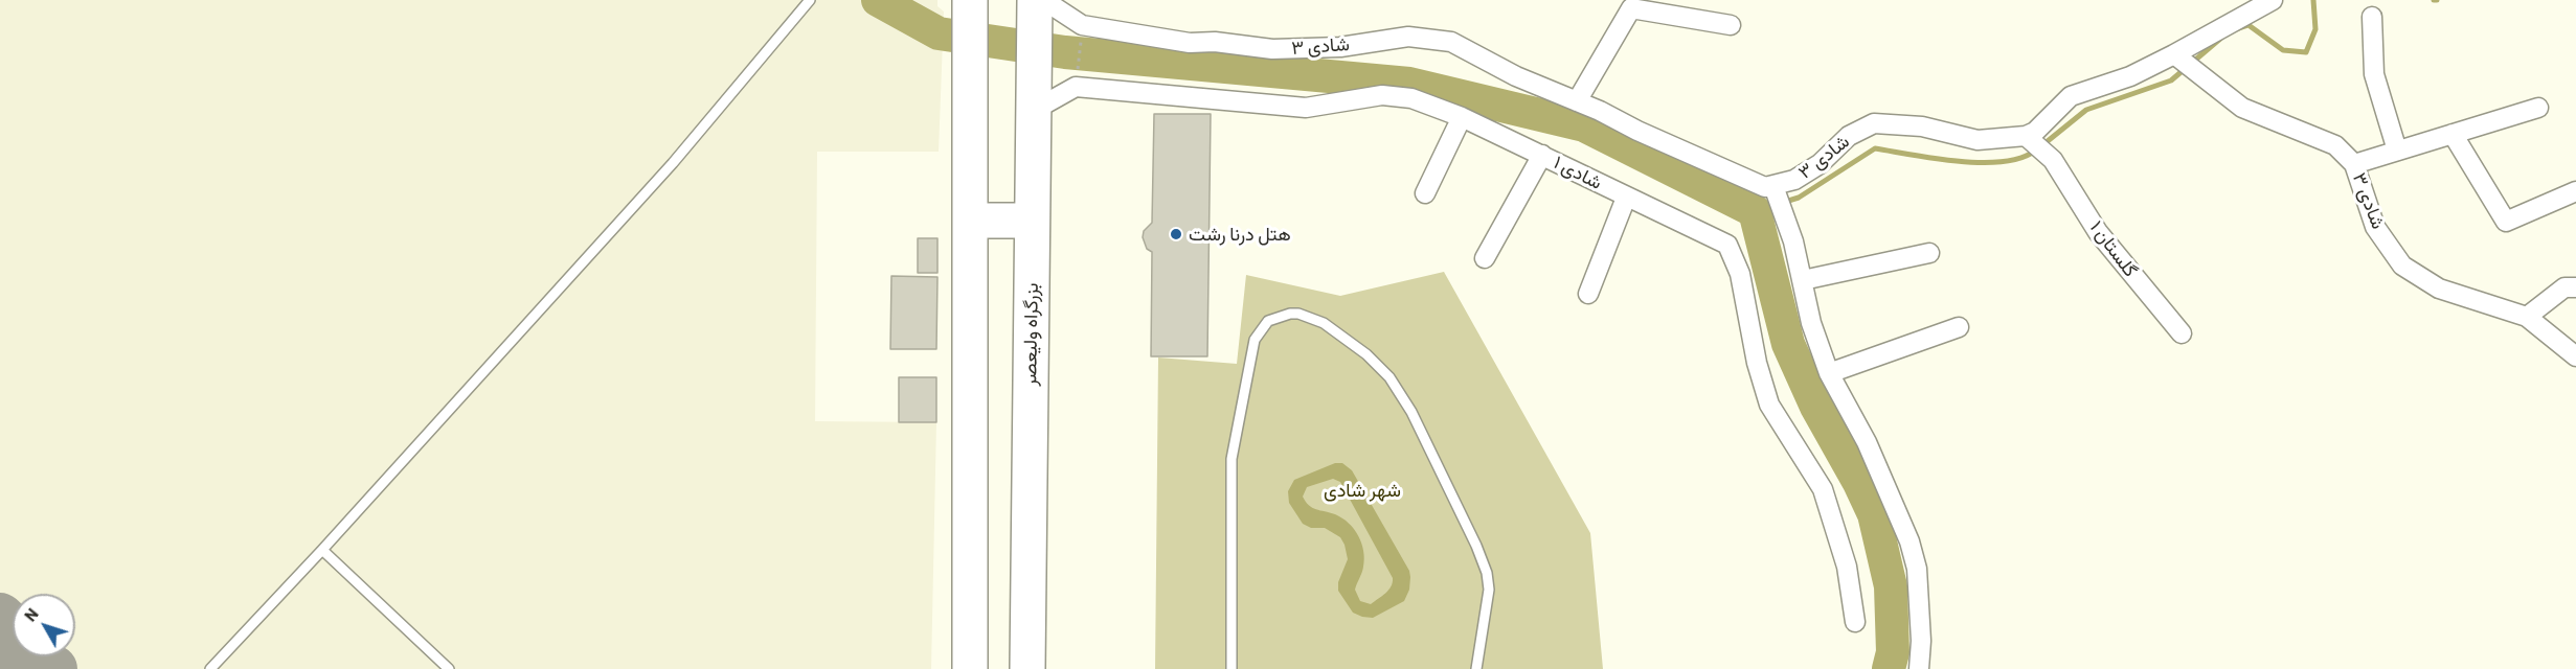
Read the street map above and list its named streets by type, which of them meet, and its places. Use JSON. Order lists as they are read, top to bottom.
{
  "streets": {
    "highway": ["بزرگراه ولیعصر"],
    "street": ["شادی ۳", "شادی ۱", "گلستان ۱"]
  },
  "crossings": [
    ["شادی ۳", "گلستان ۱"],
    ["شادی ۳", "بزرگراه ولیعصر"]
  ],
  "parks": ["شهر شادی"],
  "places": ["هتل درنا رشت"],
  "north": "top left"
}
